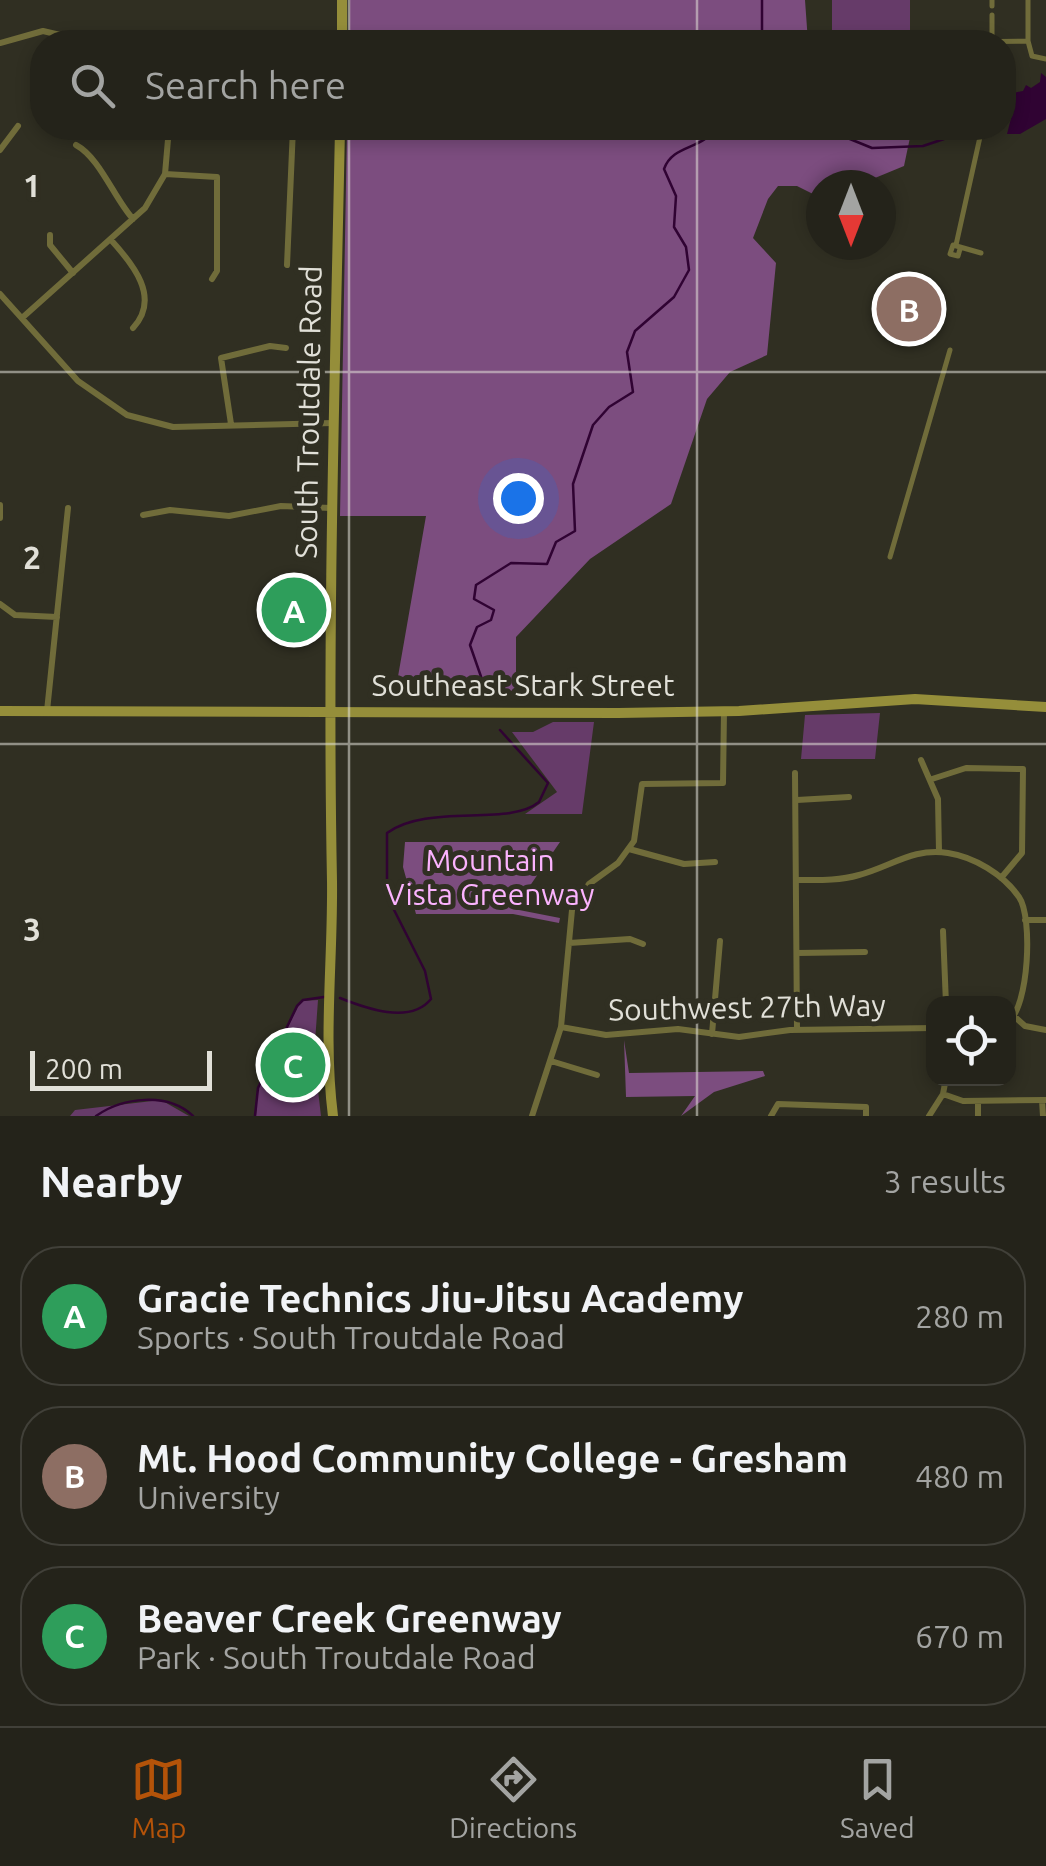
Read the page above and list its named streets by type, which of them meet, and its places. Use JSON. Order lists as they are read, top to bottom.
{
  "streets": {
    "main road": ["South Troutdale Road", "Southeast Stark Street"],
    "street": ["Southwest 27th Way"]
  },
  "crossings": [
    ["South Troutdale Road", "Southeast Stark Street"]
  ],
  "parks": ["Mountain Vista Greenway"],
  "scale_bar": "200 m",
  "north": "bottom",
  "page": {
    "search": "Search here",
    "pins": ["B", "A", "C"],
    "scale": "200 m",
    "heading": ["Nearby", "3 results"],
    "list": [
      {
        "mark": "A",
        "name": "Gracie Technics Jiu-Jitsu Academy",
        "note": "Sports · South Troutdale Road",
        "value": "280 m"
      },
      {
        "mark": "B",
        "name": "Mt. Hood Community College - Gresham",
        "note": "University",
        "value": "480 m"
      },
      {
        "mark": "C",
        "name": "Beaver Creek Greenway",
        "note": "Park · South Troutdale Road",
        "value": "670 m"
      }
    ],
    "nav": ["Map", "Directions", "Saved"]
  },
  "grid": {
    "rows": ["1", "2", "3"]
  }
}
